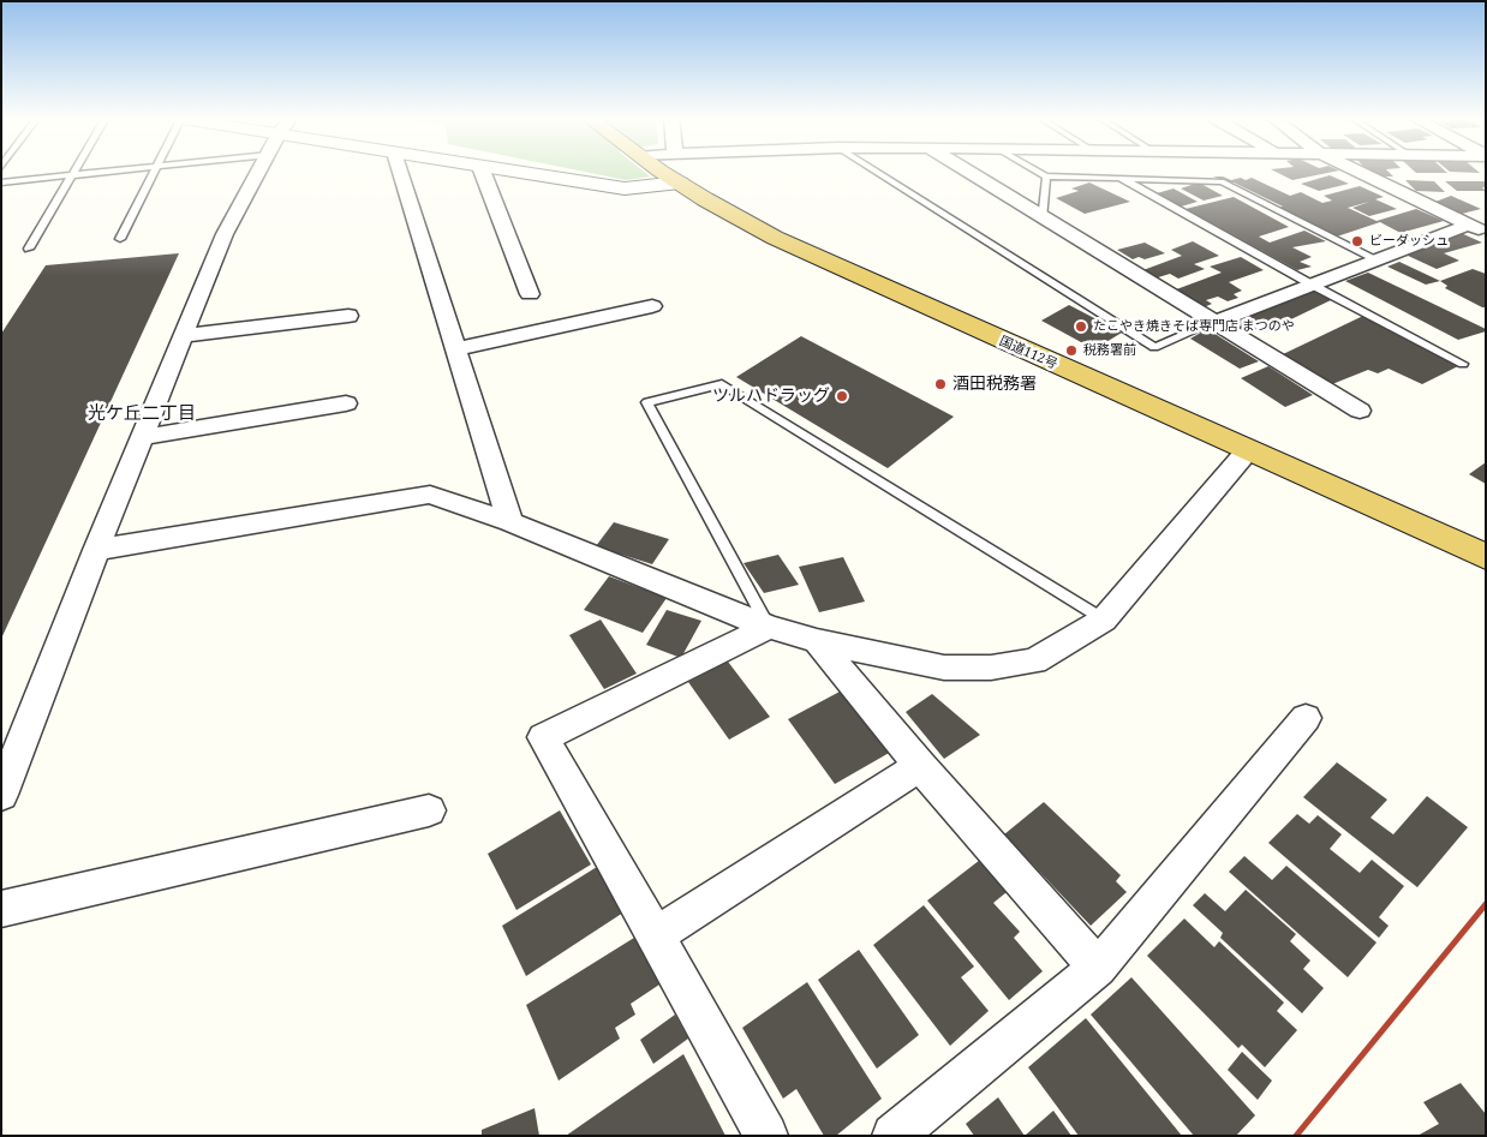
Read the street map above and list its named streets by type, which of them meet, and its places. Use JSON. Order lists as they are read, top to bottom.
{
  "streets": {
    "highway": ["国道112号"]
  },
  "districts": ["光ケ丘二丁目"],
  "places": [
    "ビーダッシュ",
    "たこやき焼きそば専門店 まつのや",
    "税務署前",
    "酒田税務署",
    "ツルハドラッグ"
  ]
}
